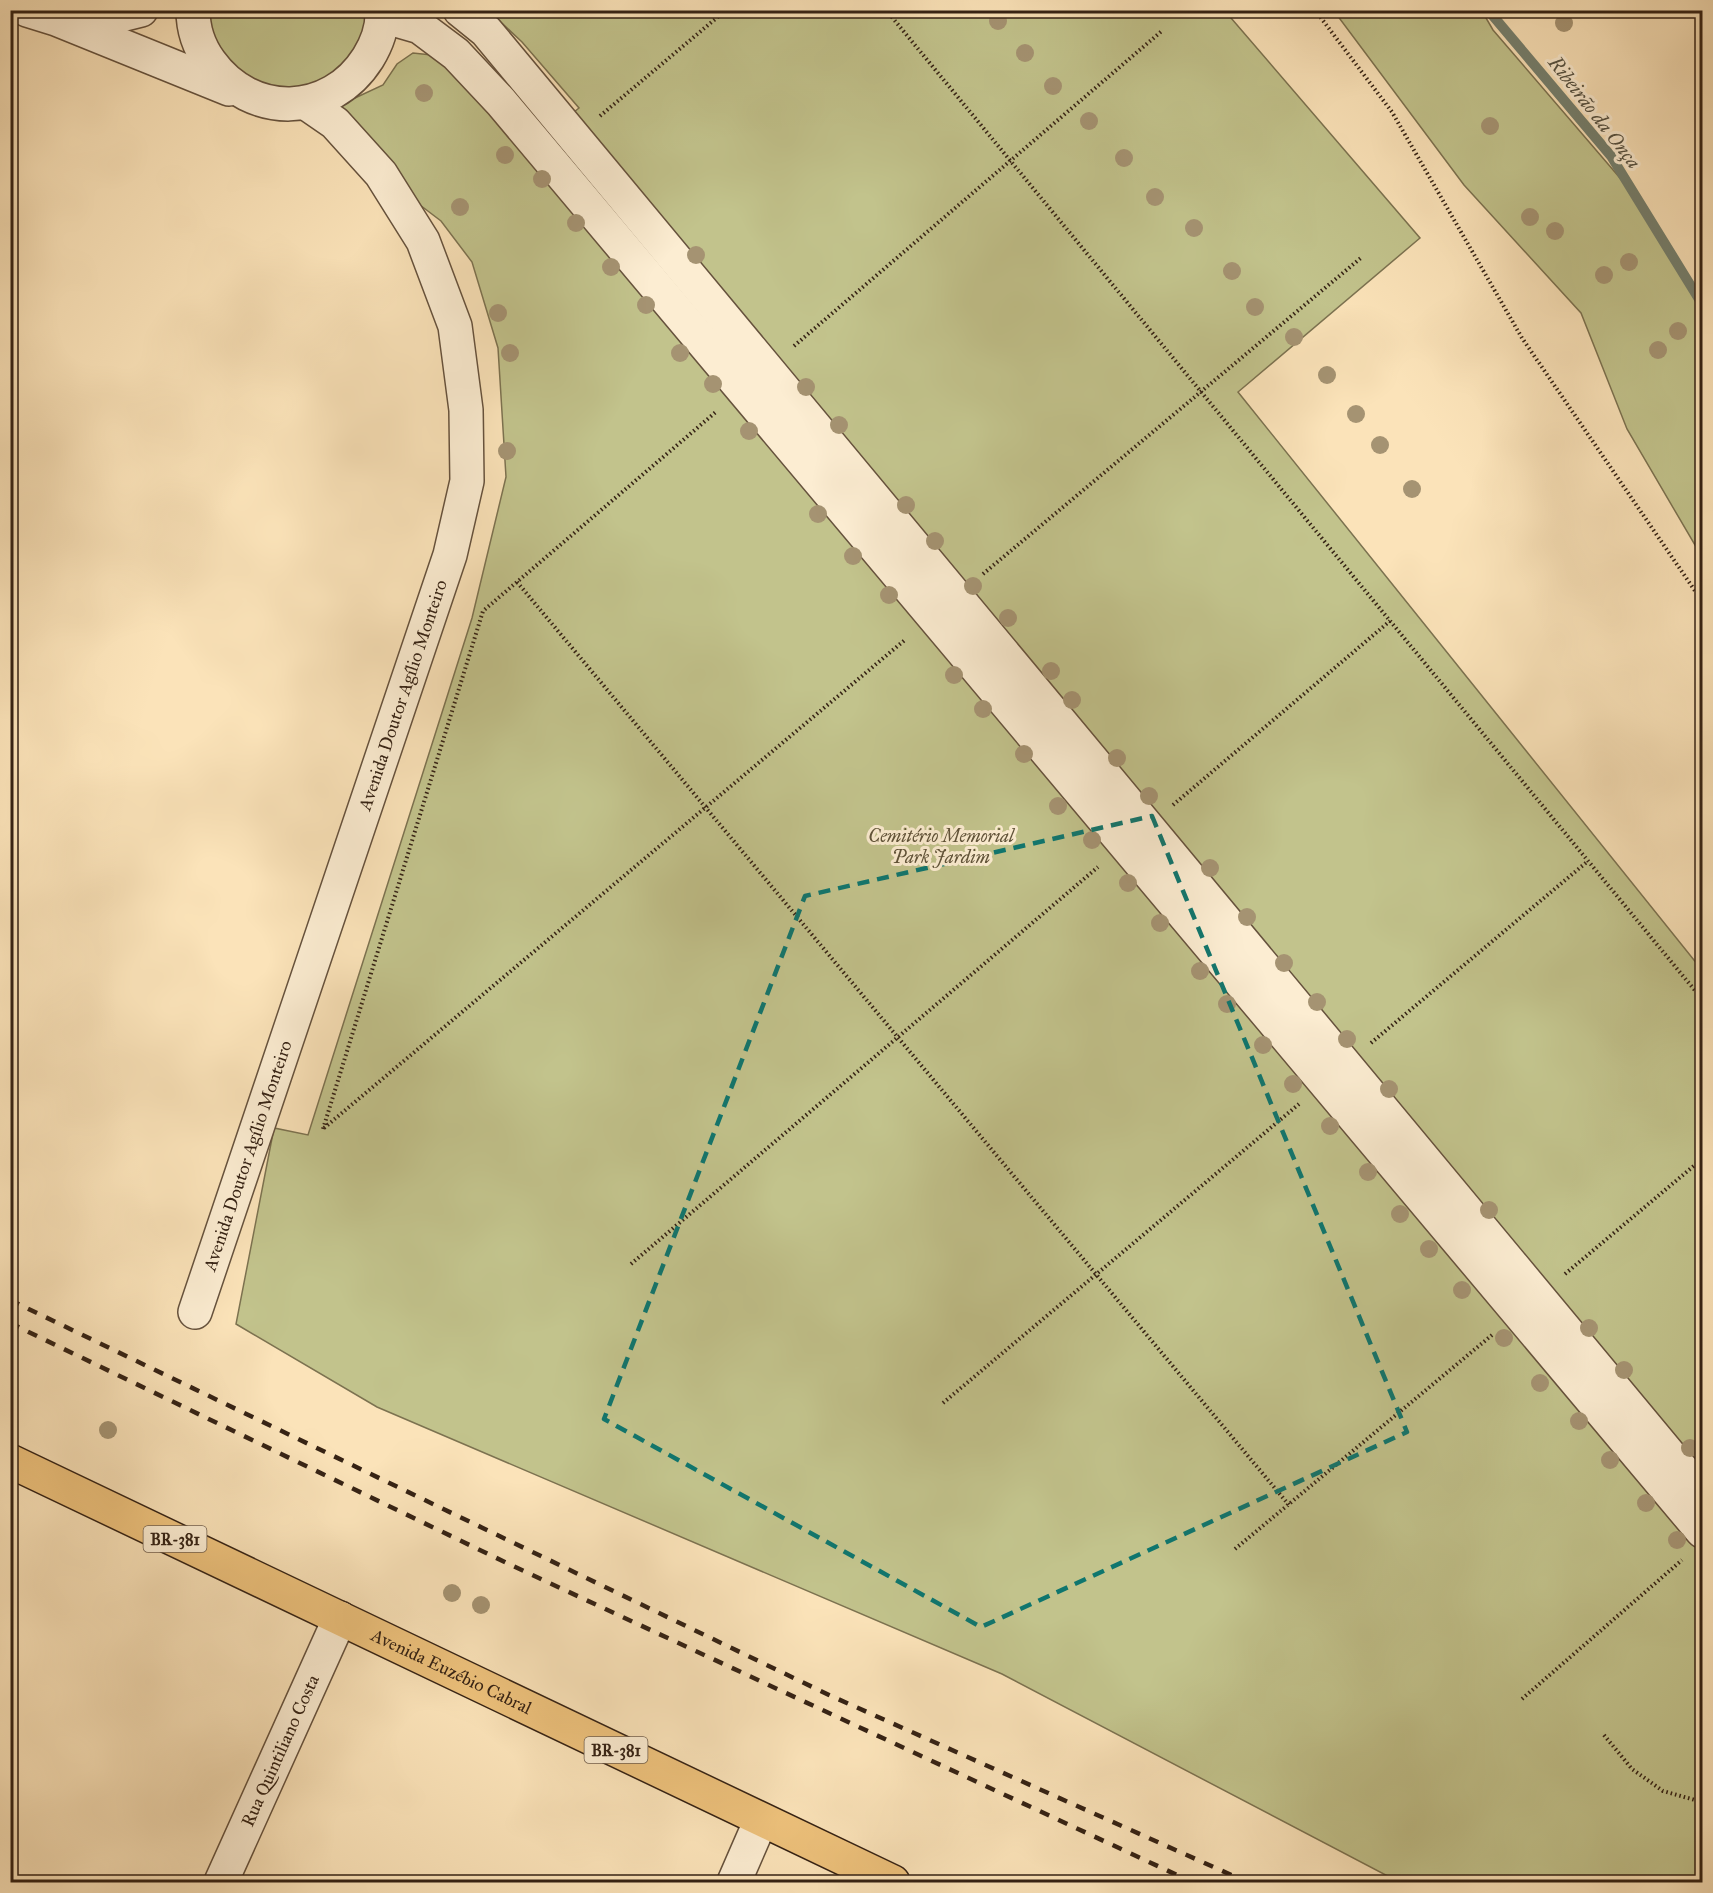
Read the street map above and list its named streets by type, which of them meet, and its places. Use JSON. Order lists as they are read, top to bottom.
{
  "streets": {
    "main road": ["BR-381", "Avenida Euzébio Cabral"],
    "street": ["Avenida Doutor Agílio Monteiro", "Rua Quintiliano Costa"]
  },
  "crossings": [
    ["Avenida Euzébio Cabral", "Rua Quintiliano Costa"]
  ],
  "water": ["Ribeirão da Onça"],
  "parks": ["Cemitério Memorial Park Jardim"]
}
